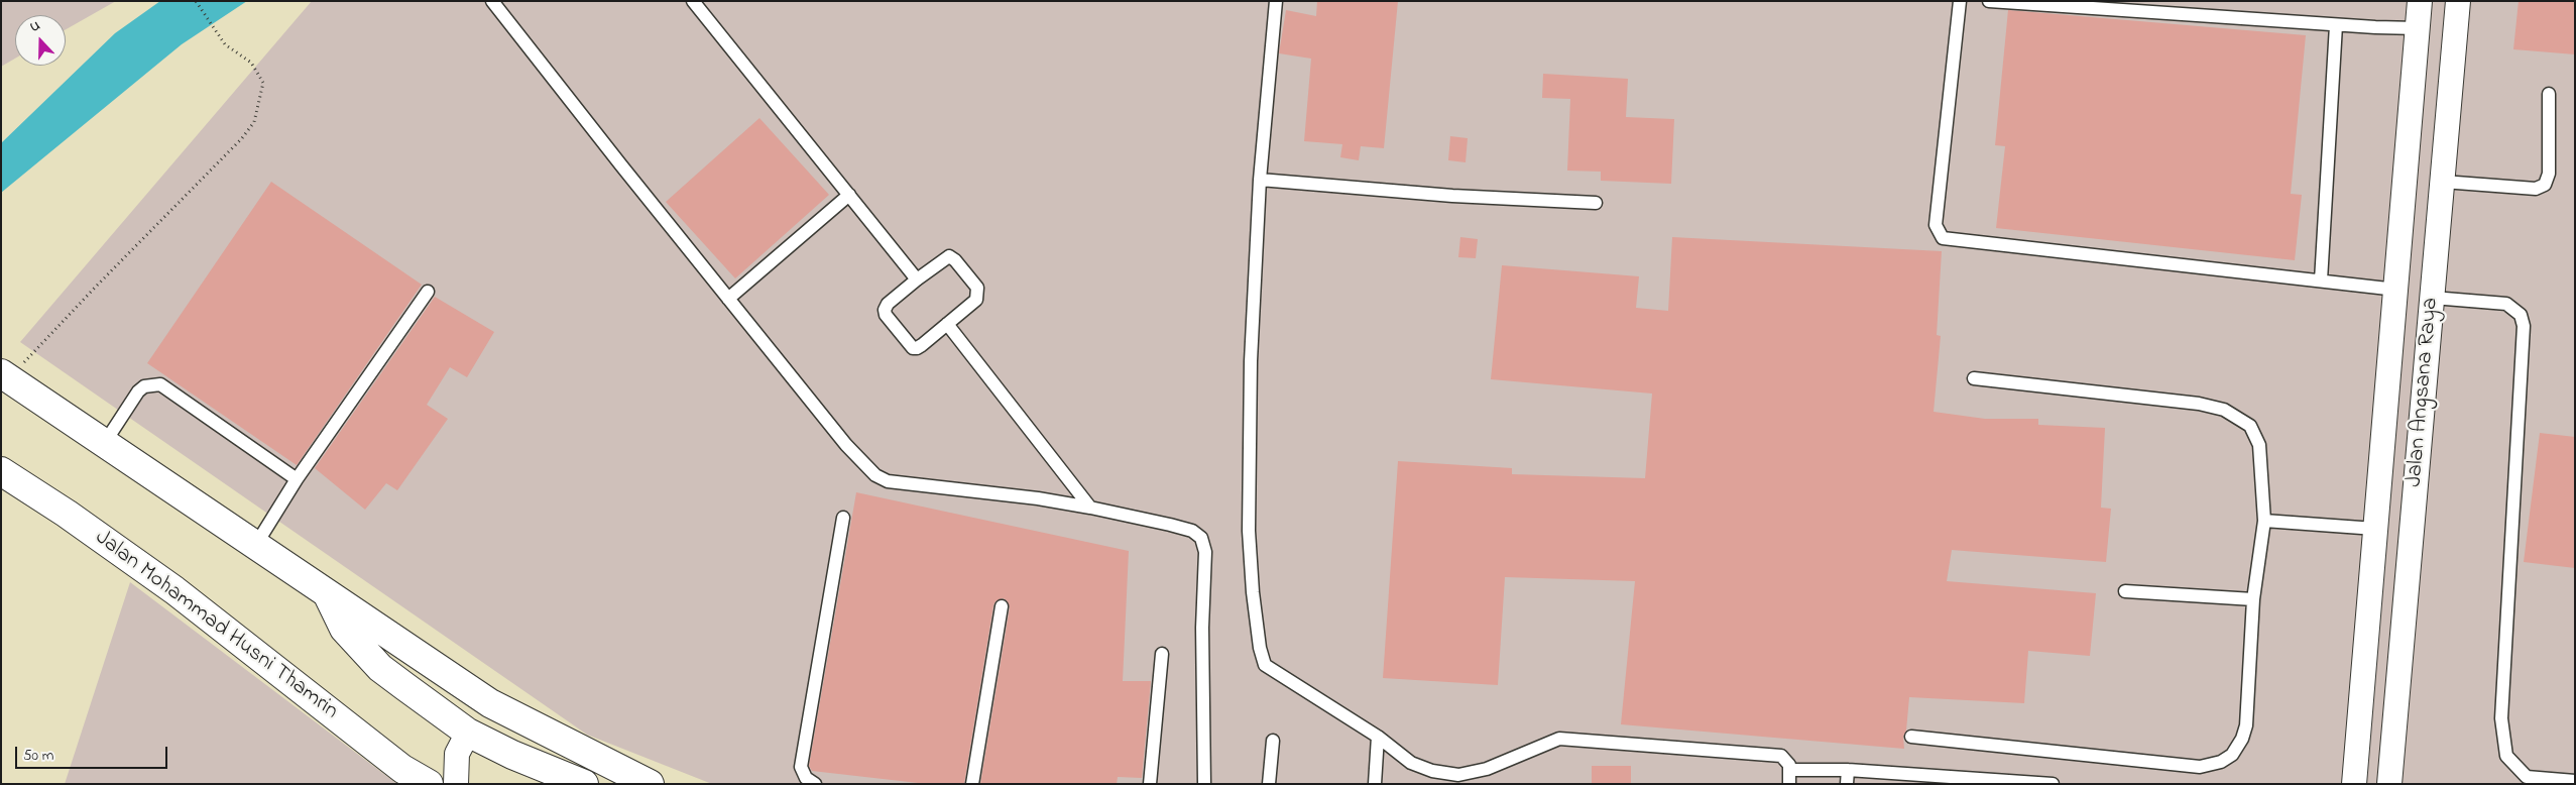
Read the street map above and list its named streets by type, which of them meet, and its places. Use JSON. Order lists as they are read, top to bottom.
{
  "streets": {
    "street": ["Jalan Angsana Raya", "Jalan Mohammad Husni Thamrin"]
  },
  "scale_bar": "50 m",
  "north": "top"
}
